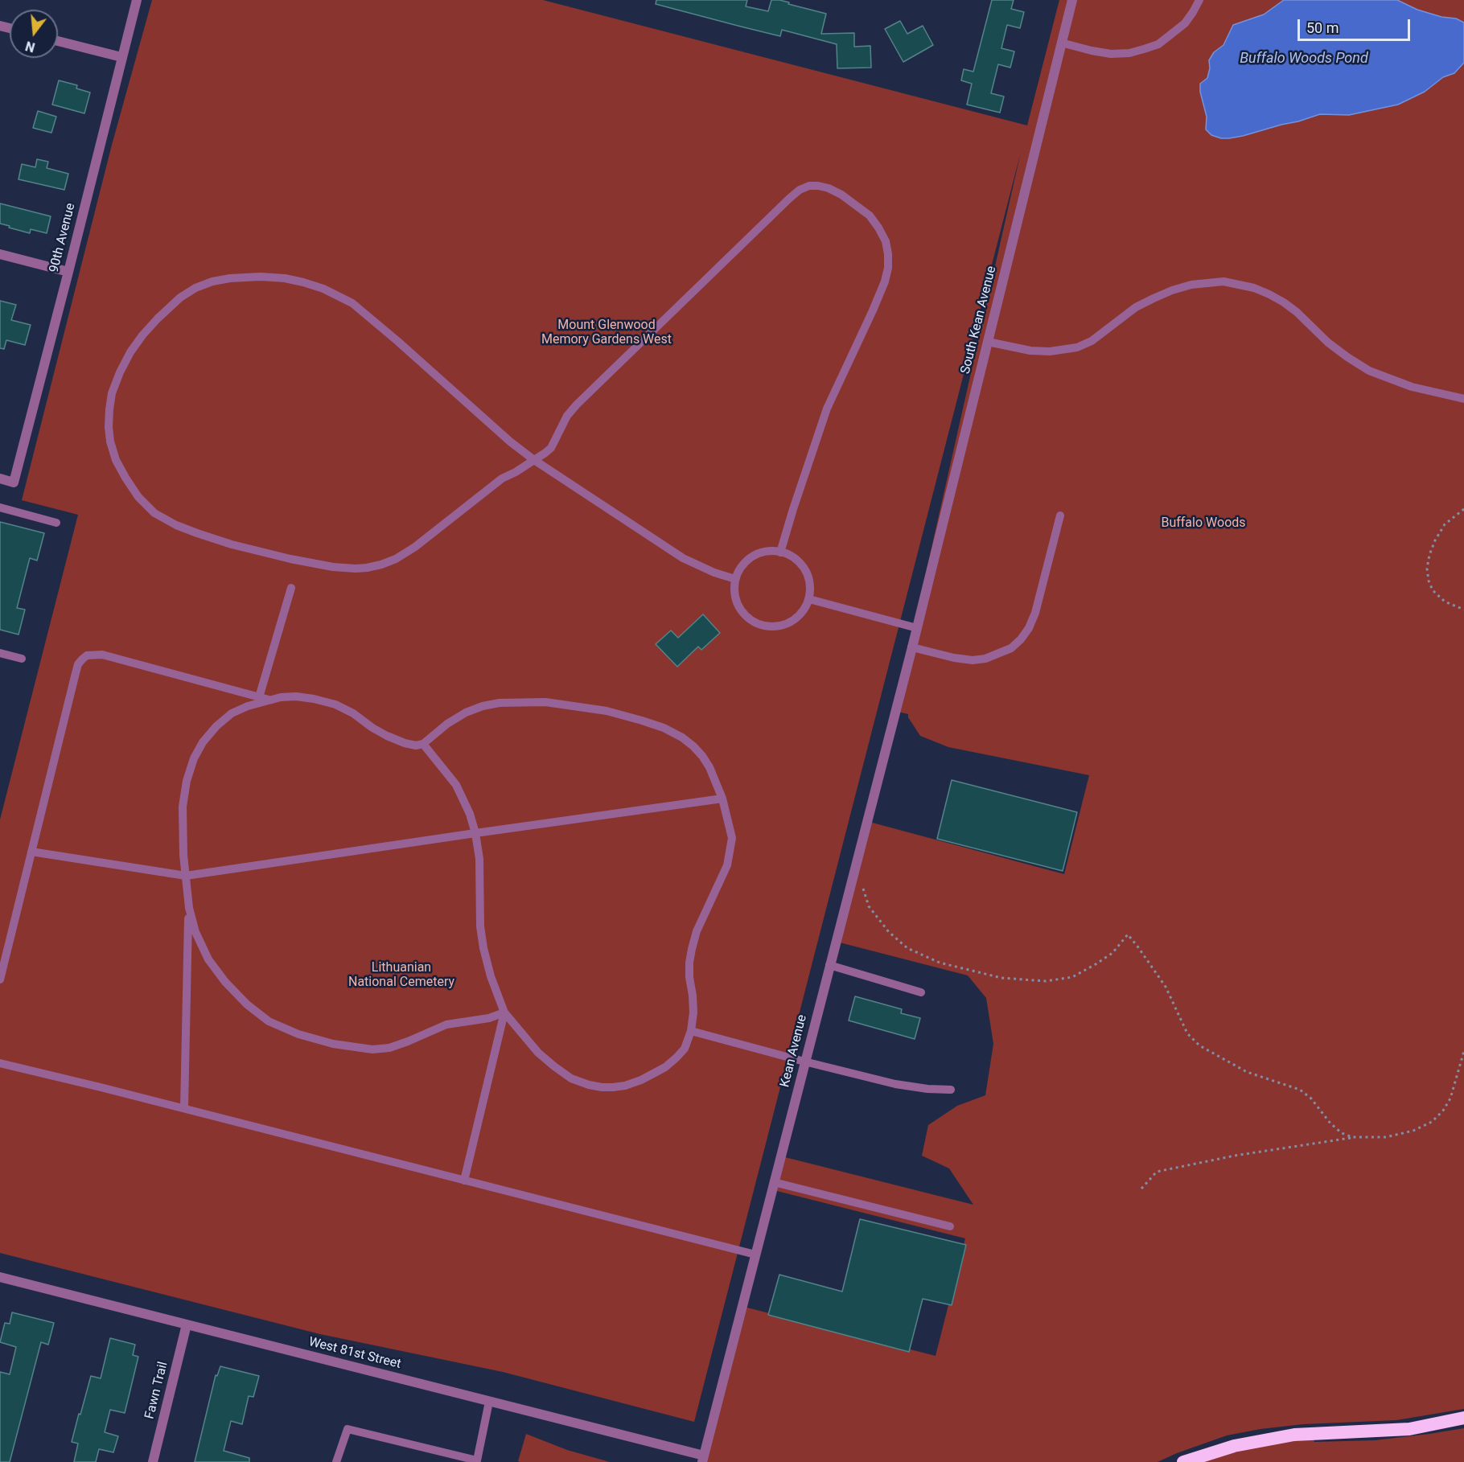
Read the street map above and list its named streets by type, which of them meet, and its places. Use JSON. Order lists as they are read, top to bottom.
{
  "streets": {
    "street": [
      "90th Avenue",
      "South Kean Avenue",
      "Kean Avenue",
      "West 81st Street",
      "Fawn Trail"
    ]
  },
  "crossings": [
    ["South Kean Avenue", "Kean Avenue"],
    ["Kean Avenue", "West 81st Street"],
    ["West 81st Street", "Fawn Trail"]
  ],
  "water": ["Buffalo Woods Pond"],
  "parks": ["Mount Glenwood Memory Gardens West", "Buffalo Woods", "Lithuanian National Cemetery"],
  "scale_bar": "50 m",
  "north": "bottom"
}
